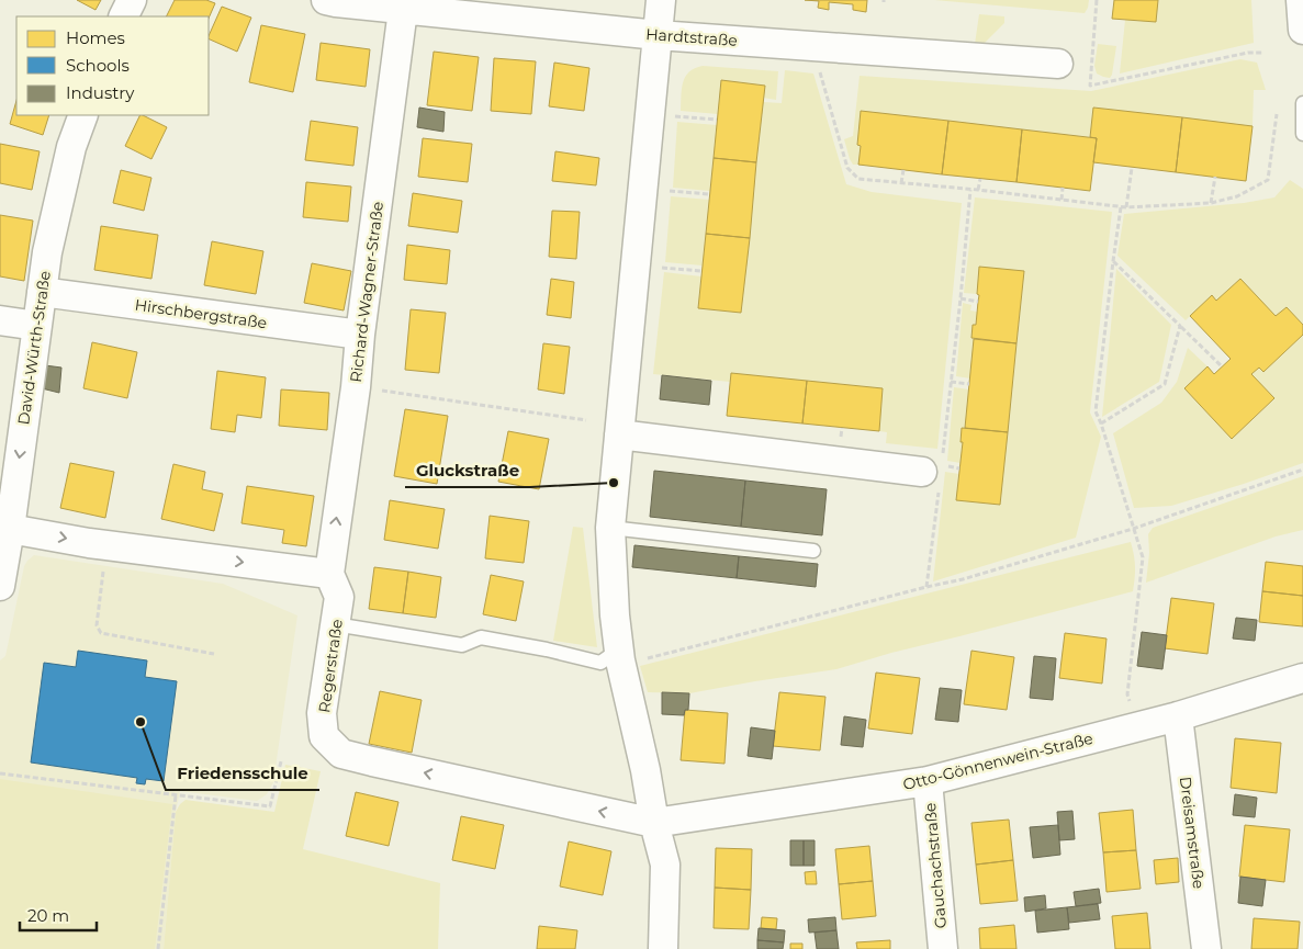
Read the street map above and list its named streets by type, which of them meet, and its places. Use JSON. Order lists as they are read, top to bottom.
{
  "streets": {
    "street": [
      "Hardtstraße",
      "Richard-Wagner-Straße",
      "Hirschbergstraße",
      "David-Würth-Straße",
      "Regerstraße",
      "Otto-Gönnenwein-Straße",
      "Dreisamstraße",
      "Gauchachstraße"
    ]
  },
  "crossings": [
    ["Hardtstraße", "Richard-Wagner-Straße"],
    ["Richard-Wagner-Straße", "Hirschbergstraße"],
    ["Richard-Wagner-Straße", "Regerstraße"],
    ["Hirschbergstraße", "David-Würth-Straße"],
    ["Regerstraße", "Otto-Gönnenwein-Straße"],
    ["Otto-Gönnenwein-Straße", "Dreisamstraße"],
    ["Otto-Gönnenwein-Straße", "Gauchachstraße"]
  ],
  "one_way": ["Richard-Wagner-Straße", "David-Würth-Straße", "Regerstraße"],
  "places": ["Gluckstraße", "Friedensschule"],
  "legend": ["Homes", "Schools", "Industry"],
  "scale_bar": "20 m"
}
